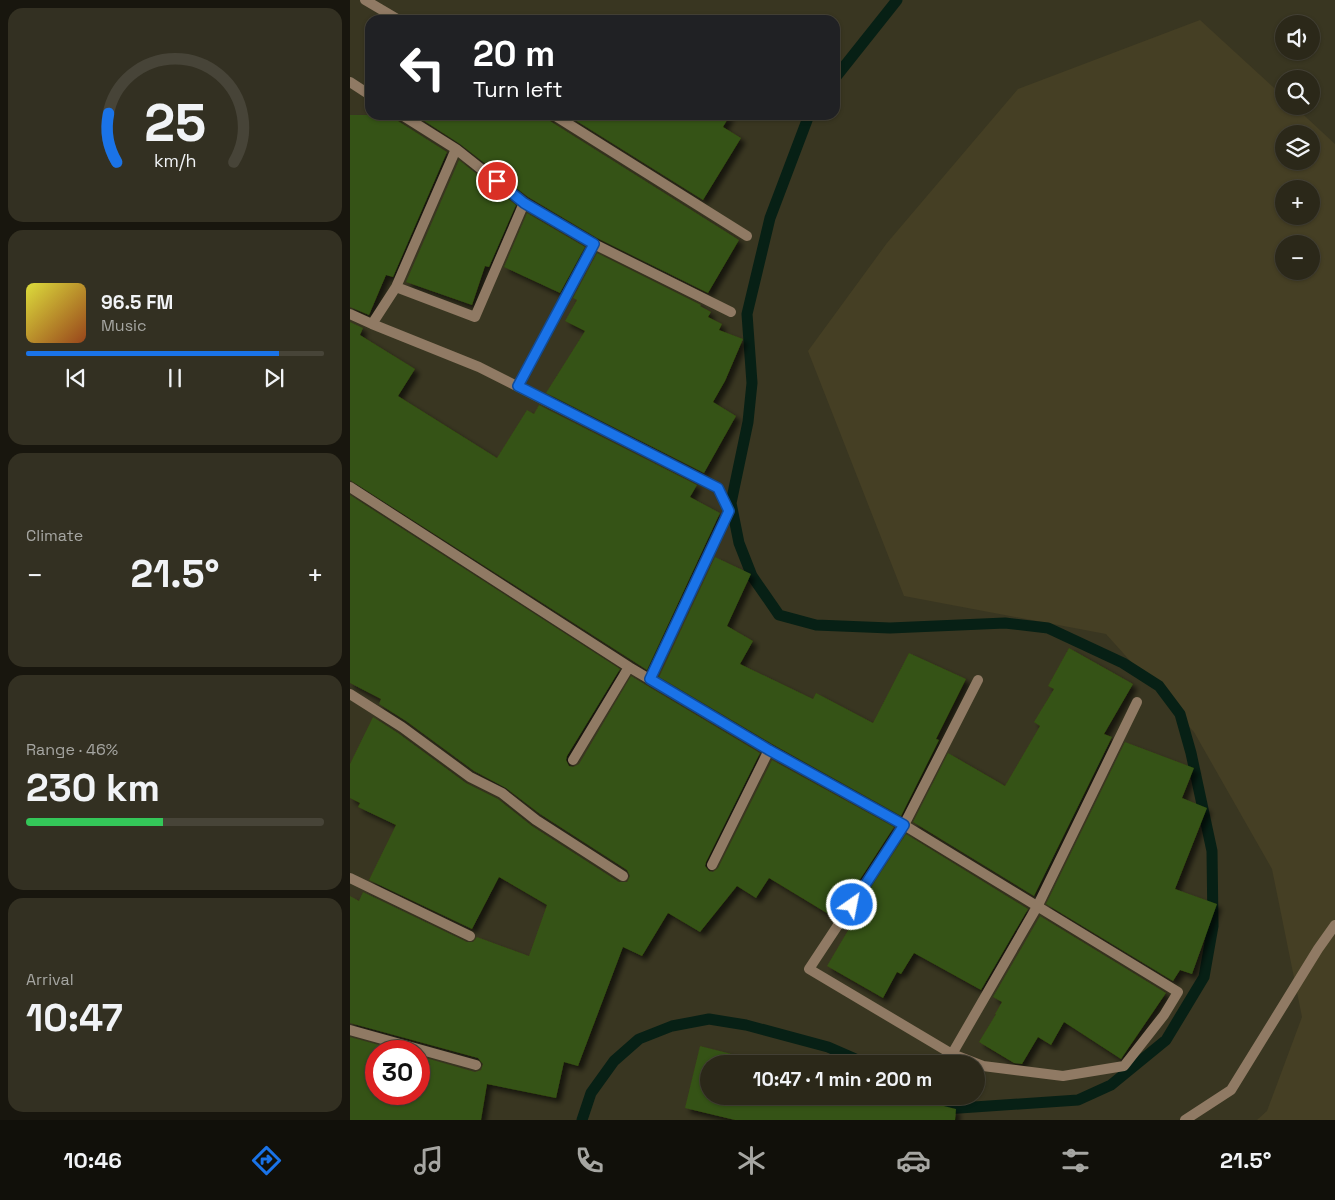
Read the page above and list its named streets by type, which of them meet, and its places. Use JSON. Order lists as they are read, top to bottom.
{
  "page": {
    "map_buttons": ["+", "−"],
    "turn": ["20 m", "Turn left"],
    "song": ["96.5 FM", "Music"],
    "tile": [
      "Climate",
      ["Range · 46%", "230 km"],
      ["Arrival", "10:47"]
    ],
    "heat": ["−", "21.5°", "+"],
    "limit": "30",
    "trip": "10:47 · 1 min · 200 m",
    "tabs": ["10:46", "21.5°"],
    "gauge": ["25", "km/h"]
  }
}
